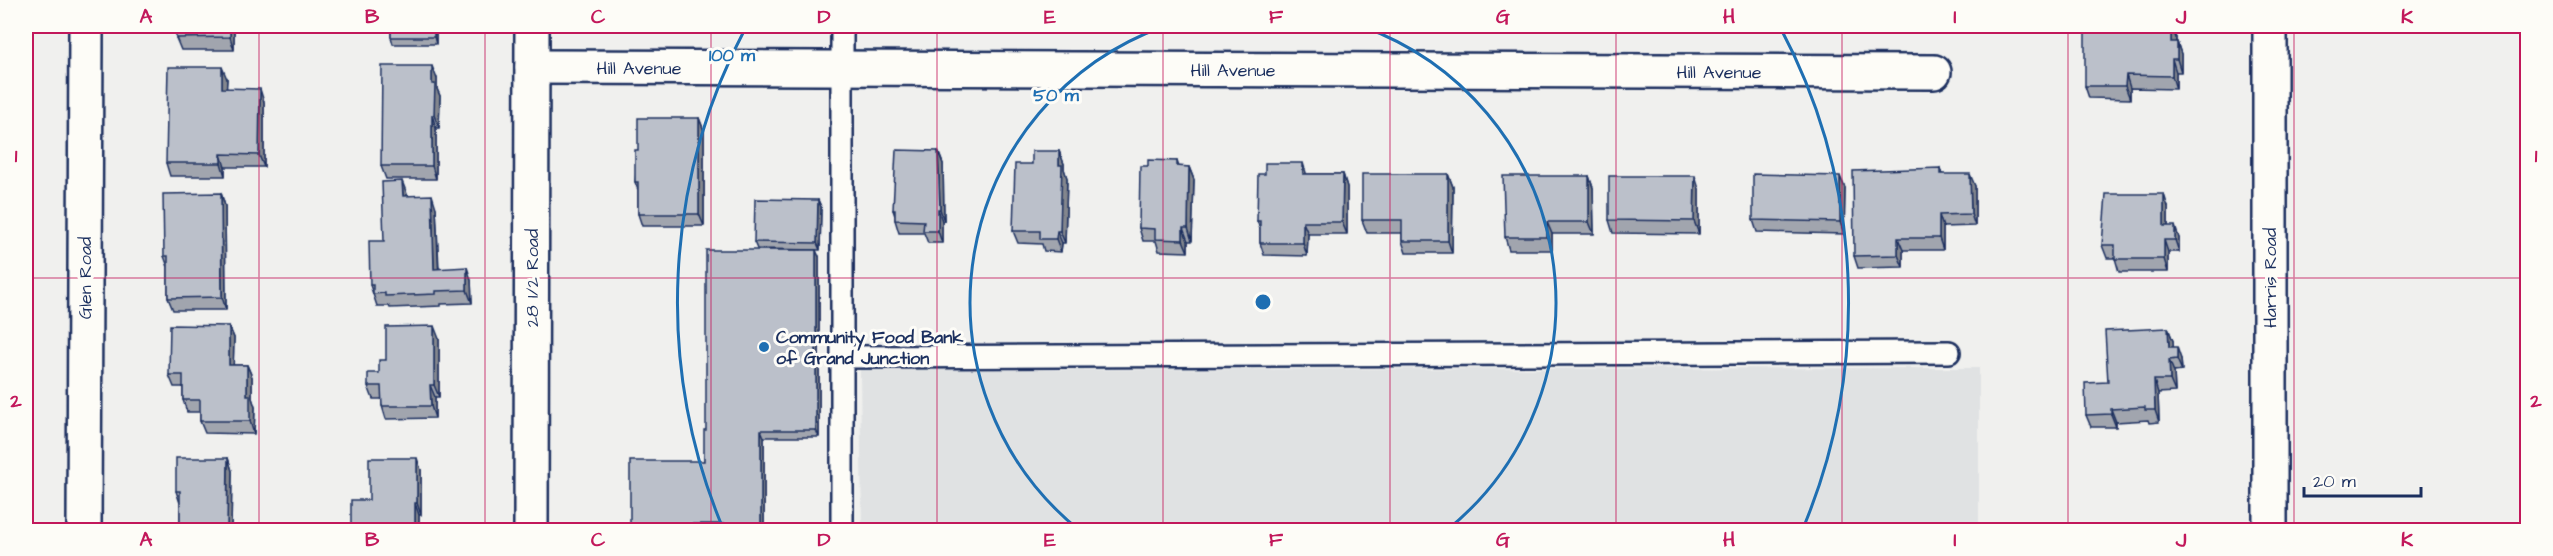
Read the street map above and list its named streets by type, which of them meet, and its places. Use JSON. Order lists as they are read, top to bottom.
{
  "streets": {
    "street": [
      "Hill Avenue",
      "Glen Road",
      "28 1/2 Road",
      "Harris Road"
    ]
  },
  "crossings": [
    ["Hill Avenue", "28 1/2 Road"]
  ],
  "places": ["Community Food Bank of Grand Junction"],
  "scale_bar": "20 m",
  "grid": {
    "columns": [
      "A",
      "B",
      "C",
      "D",
      "E",
      "F",
      "G",
      "H",
      "I",
      "J",
      "K"
    ],
    "rows": ["1", "2"]
  },
  "rings": ["100 m", "50 m"]
}
